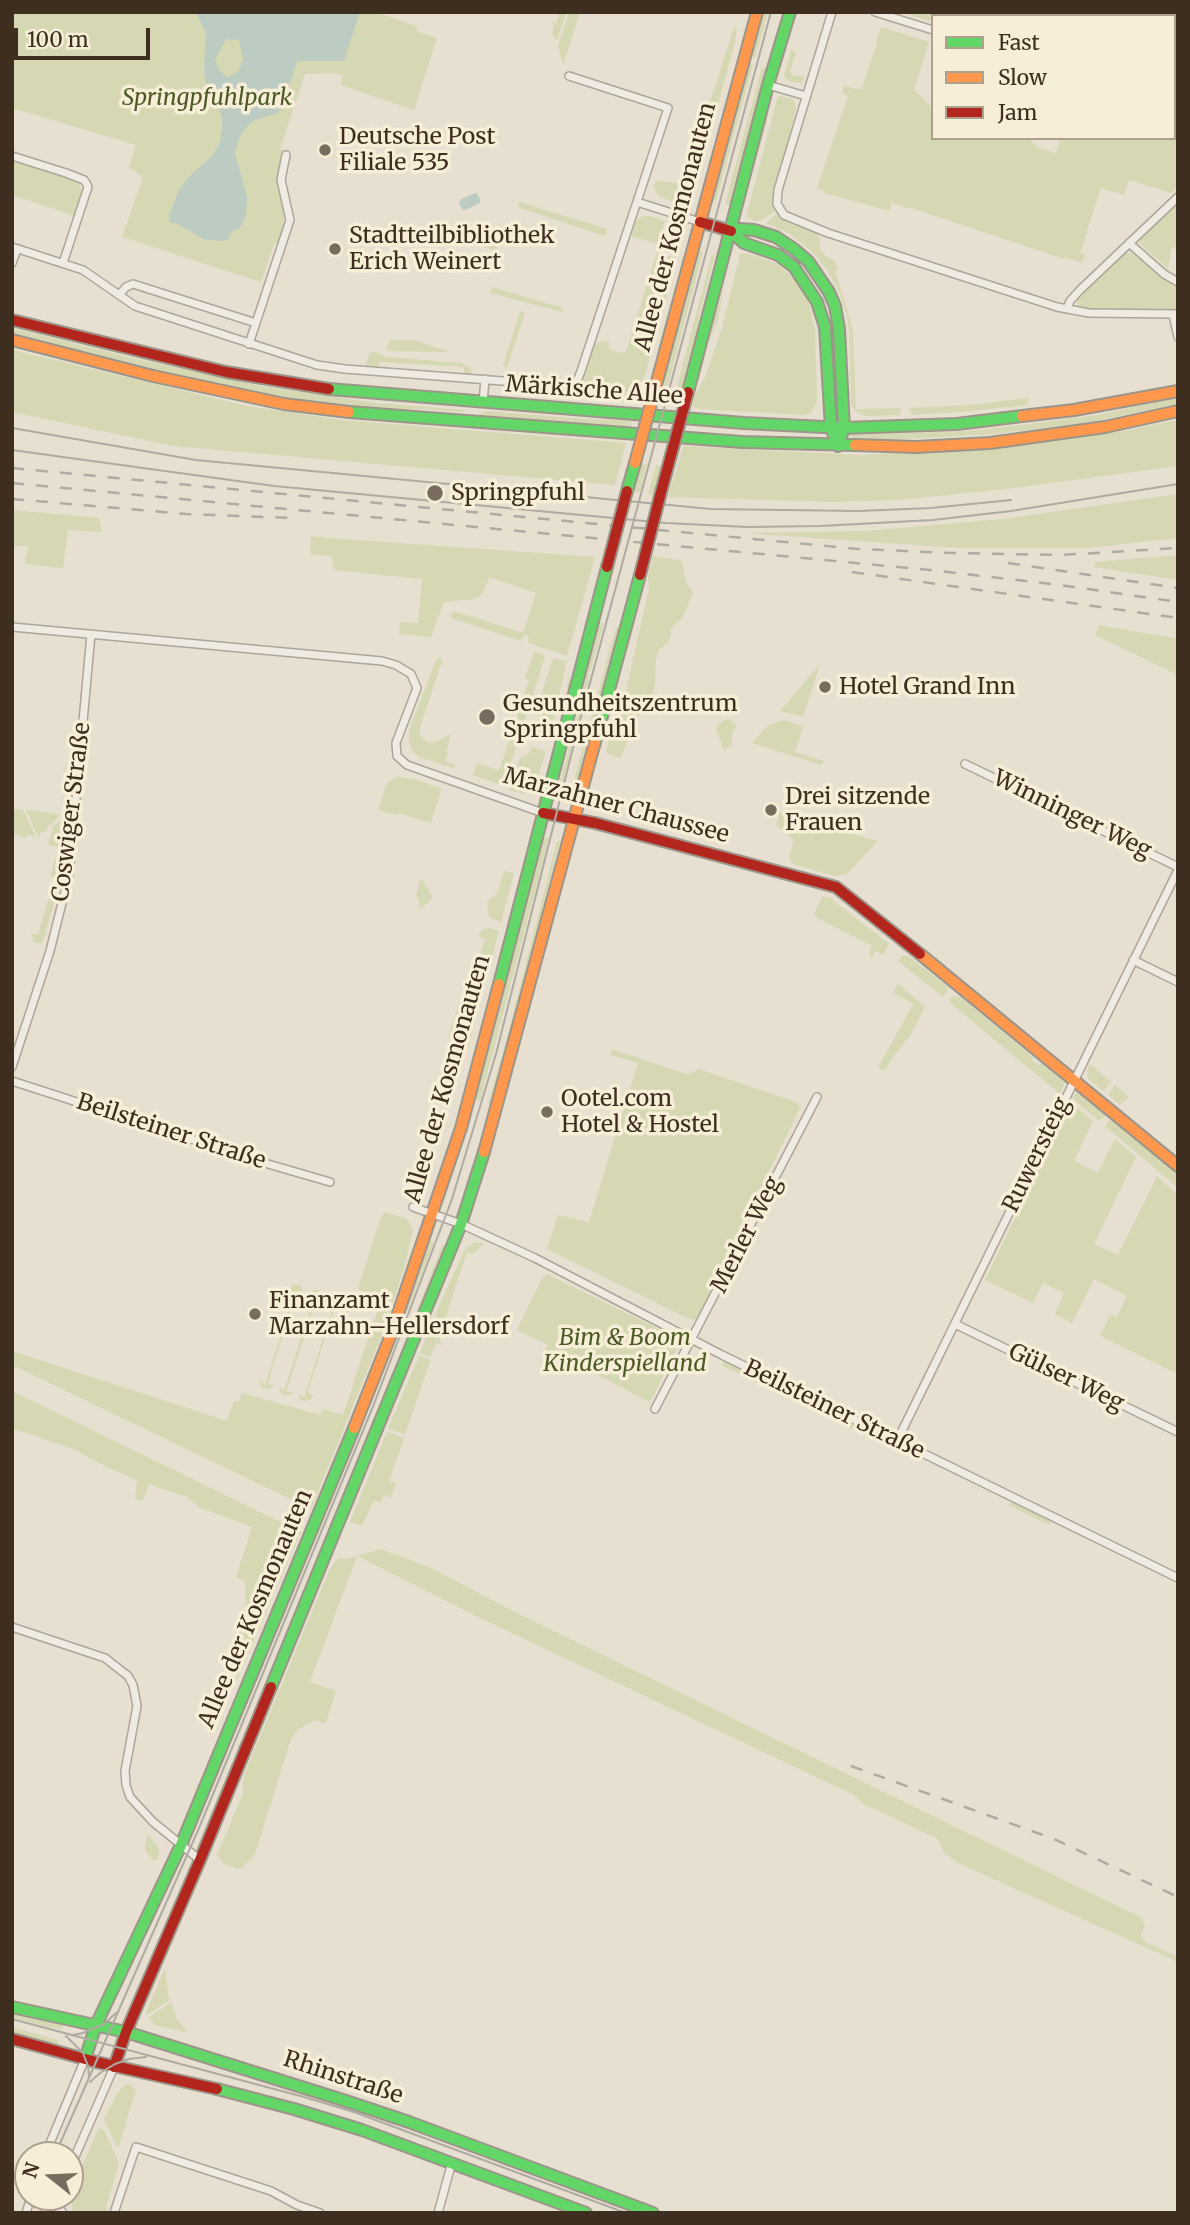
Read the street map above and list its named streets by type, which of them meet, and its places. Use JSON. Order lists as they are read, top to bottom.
{
  "streets": {
    "main road": [
      "Allee der Kosmonauten",
      "Märkische Allee",
      "Marzahner Chaussee",
      "Rhinstraße"
    ],
    "street": [
      "Coswiger Straße",
      "Winninger Weg",
      "Beilsteiner Straße",
      "Ruwersteig",
      "Merler Weg",
      "Gülser Weg"
    ]
  },
  "crossings": [
    ["Allee der Kosmonauten", "Marzahner Chaussee"],
    ["Allee der Kosmonauten", "Beilsteiner Straße"],
    ["Allee der Kosmonauten", "Rhinstraße"],
    ["Marzahner Chaussee", "Coswiger Straße"],
    ["Marzahner Chaussee", "Ruwersteig"],
    ["Winninger Weg", "Ruwersteig"],
    ["Beilsteiner Straße", "Ruwersteig"],
    ["Beilsteiner Straße", "Merler Weg"],
    ["Ruwersteig", "Gülser Weg"]
  ],
  "parks": ["Springpfuhlpark", "Bim & Boom Kinderspielland"],
  "places": [
    "Deutsche Post Filiale 535",
    "Stadtteilbibliothek Erich Weinert",
    "Springpfuhl",
    "Hotel Grand Inn",
    "Gesundheitszentrum Springpfuhl",
    "Drei sitzende Frauen",
    "Ootel.com Hotel & Hostel",
    "Finanzamt Marzahn–Hellersdorf"
  ],
  "legend": ["Fast", "Slow", "Jam"],
  "scale_bar": "100 m",
  "north": "left"
}
